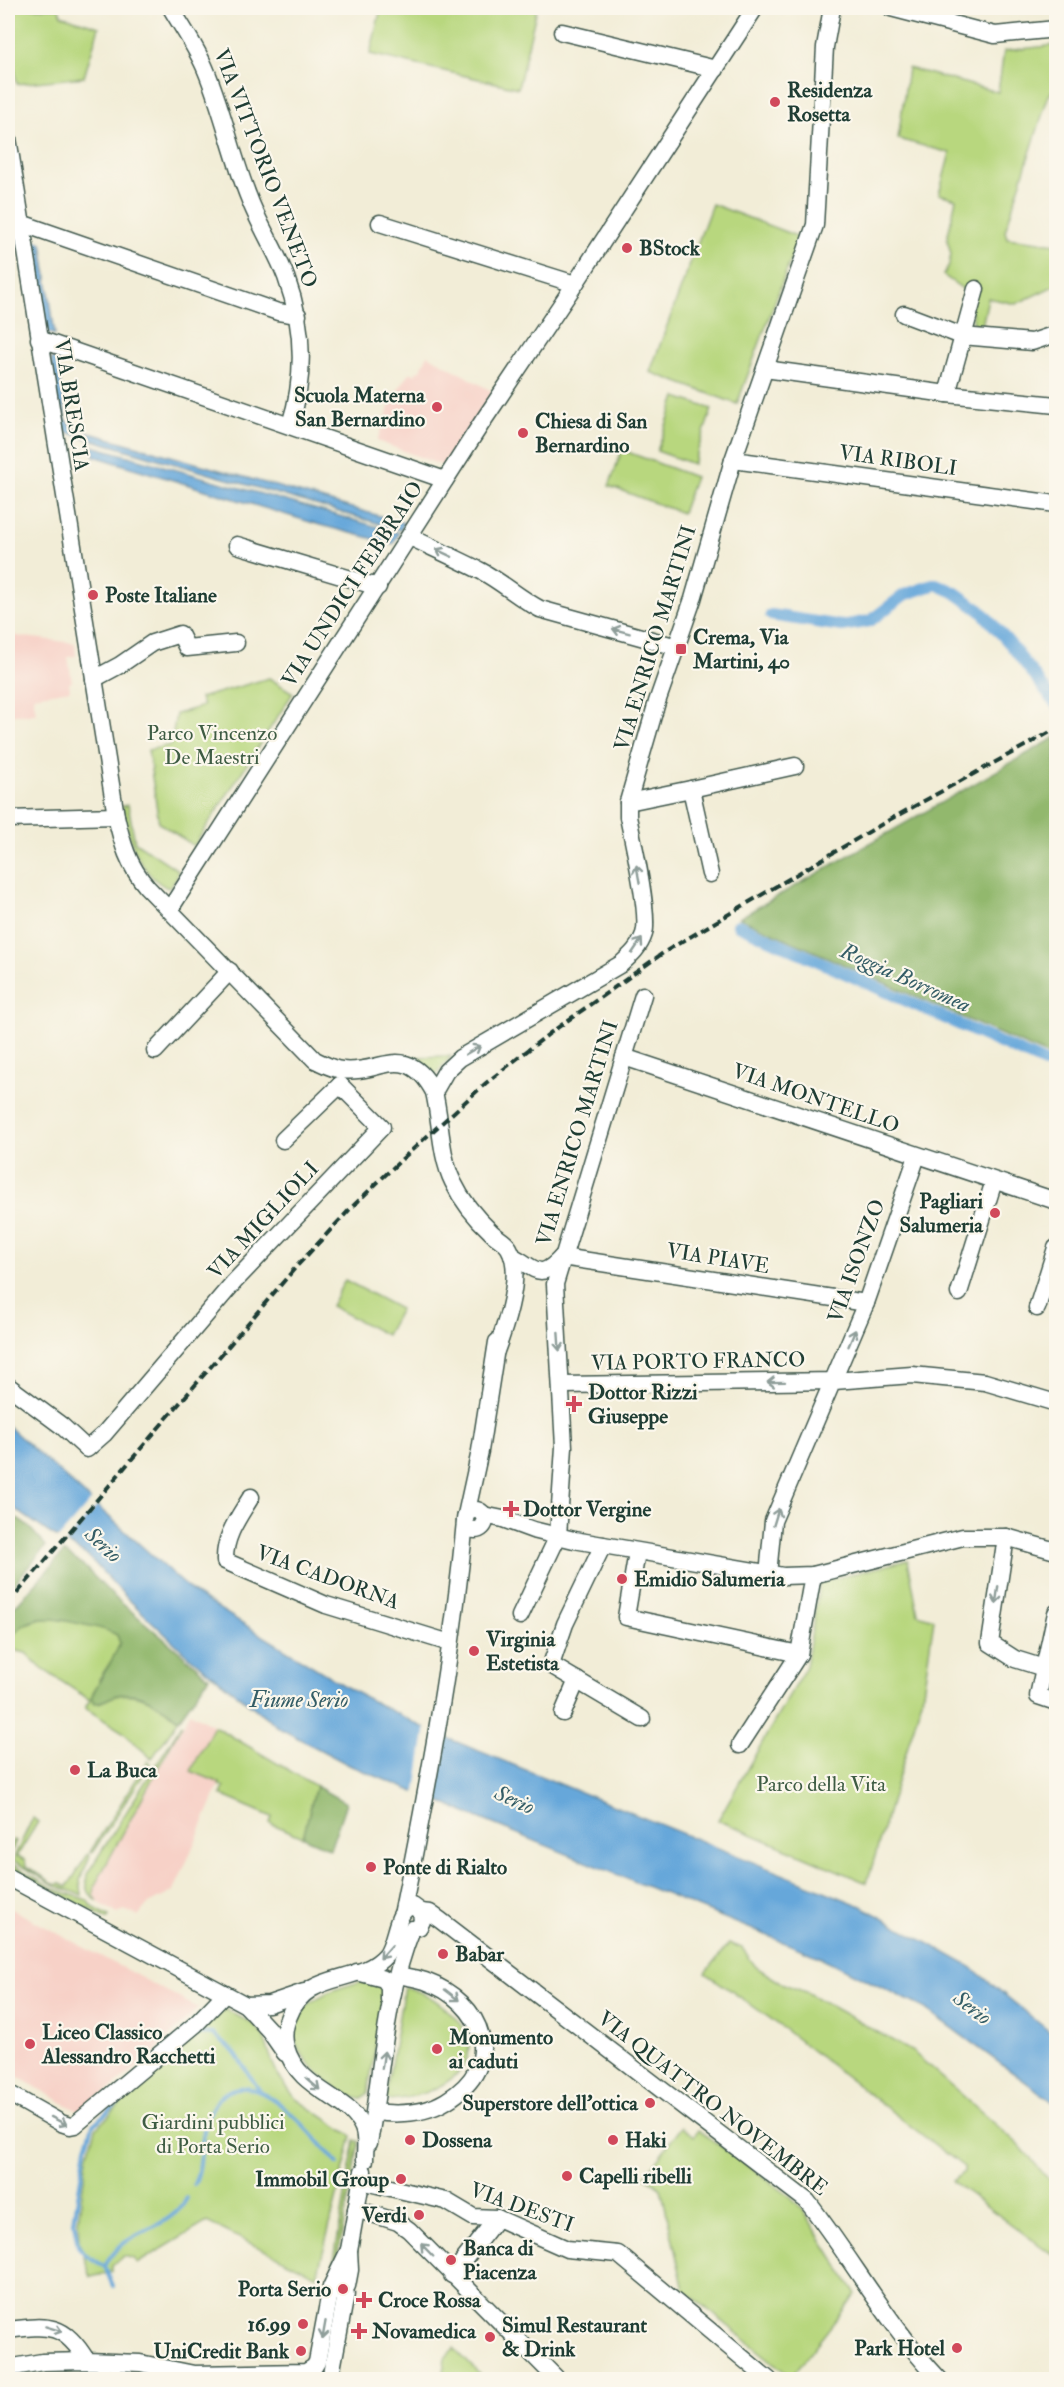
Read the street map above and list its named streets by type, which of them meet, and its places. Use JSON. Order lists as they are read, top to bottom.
{
  "streets": {
    "street": [
      "VIA VITTORIO VENETO",
      "VIA BRESCIA",
      "VIA RIBOLI",
      "VIA UNDICI FEBBRAIO",
      "VIA ENRICO MARTINI",
      "VIA MONTELLO",
      "VIA MIGLIOLI",
      "VIA PIAVE",
      "VIA ISONZO",
      "VIA PORTO FRANCO",
      "VIA CADORNA",
      "VIA QUATTRO NOVEMBRE",
      "VIA DESTI"
    ]
  },
  "crossings": [
    ["VIA VITTORIO VENETO", "VIA BRESCIA"],
    ["VIA BRESCIA", "VIA UNDICI FEBBRAIO"],
    ["VIA BRESCIA", "VIA MIGLIOLI"],
    ["VIA RIBOLI", "VIA ENRICO MARTINI"],
    ["VIA ENRICO MARTINI", "VIA MONTELLO"],
    ["VIA ENRICO MARTINI", "VIA PIAVE"],
    ["VIA ENRICO MARTINI", "VIA PORTO FRANCO"],
    ["VIA MONTELLO", "VIA ISONZO"],
    ["VIA PIAVE", "VIA ISONZO"],
    ["VIA ISONZO", "VIA PORTO FRANCO"]
  ],
  "one_way": ["VIA ISONZO", "VIA PORTO FRANCO"],
  "water": ["Roggia Borromea", "Serio", "Fiume Serio"],
  "parks": ["Parco Vincenzo De Maestri", "Parco della Vita", "Giardini pubblici di Porta Serio"],
  "places": {
    "other": [
      "Residenza Rosetta",
      "BStock",
      "Scuola Materna San Bernardino",
      "Chiesa di San Bernardino",
      "Poste Italiane",
      "Pagliari Salumeria",
      "Emidio Salumeria",
      "Virginia Estetista",
      "La Buca",
      "Ponte di Rialto",
      "Babar",
      "Liceo Classico Alessandro Racchetti",
      "Monumento ai caduti",
      "Superstore dell'ottica",
      "Dossena",
      "Haki",
      "Capelli ribelli",
      "Immobil Group",
      "Verdi",
      "Banca di Piacenza",
      "Porta Serio",
      "16.99",
      "Simul Restaurant & Drink",
      "Park Hotel",
      "UniCredit Bank"
    ],
    "transit": ["Crema, Via Martini, 40"],
    "health": [
      "Dottor Rizzi Giuseppe",
      "Dottor Vergine",
      "Croce Rossa",
      "Novamedica"
    ]
  }
}
